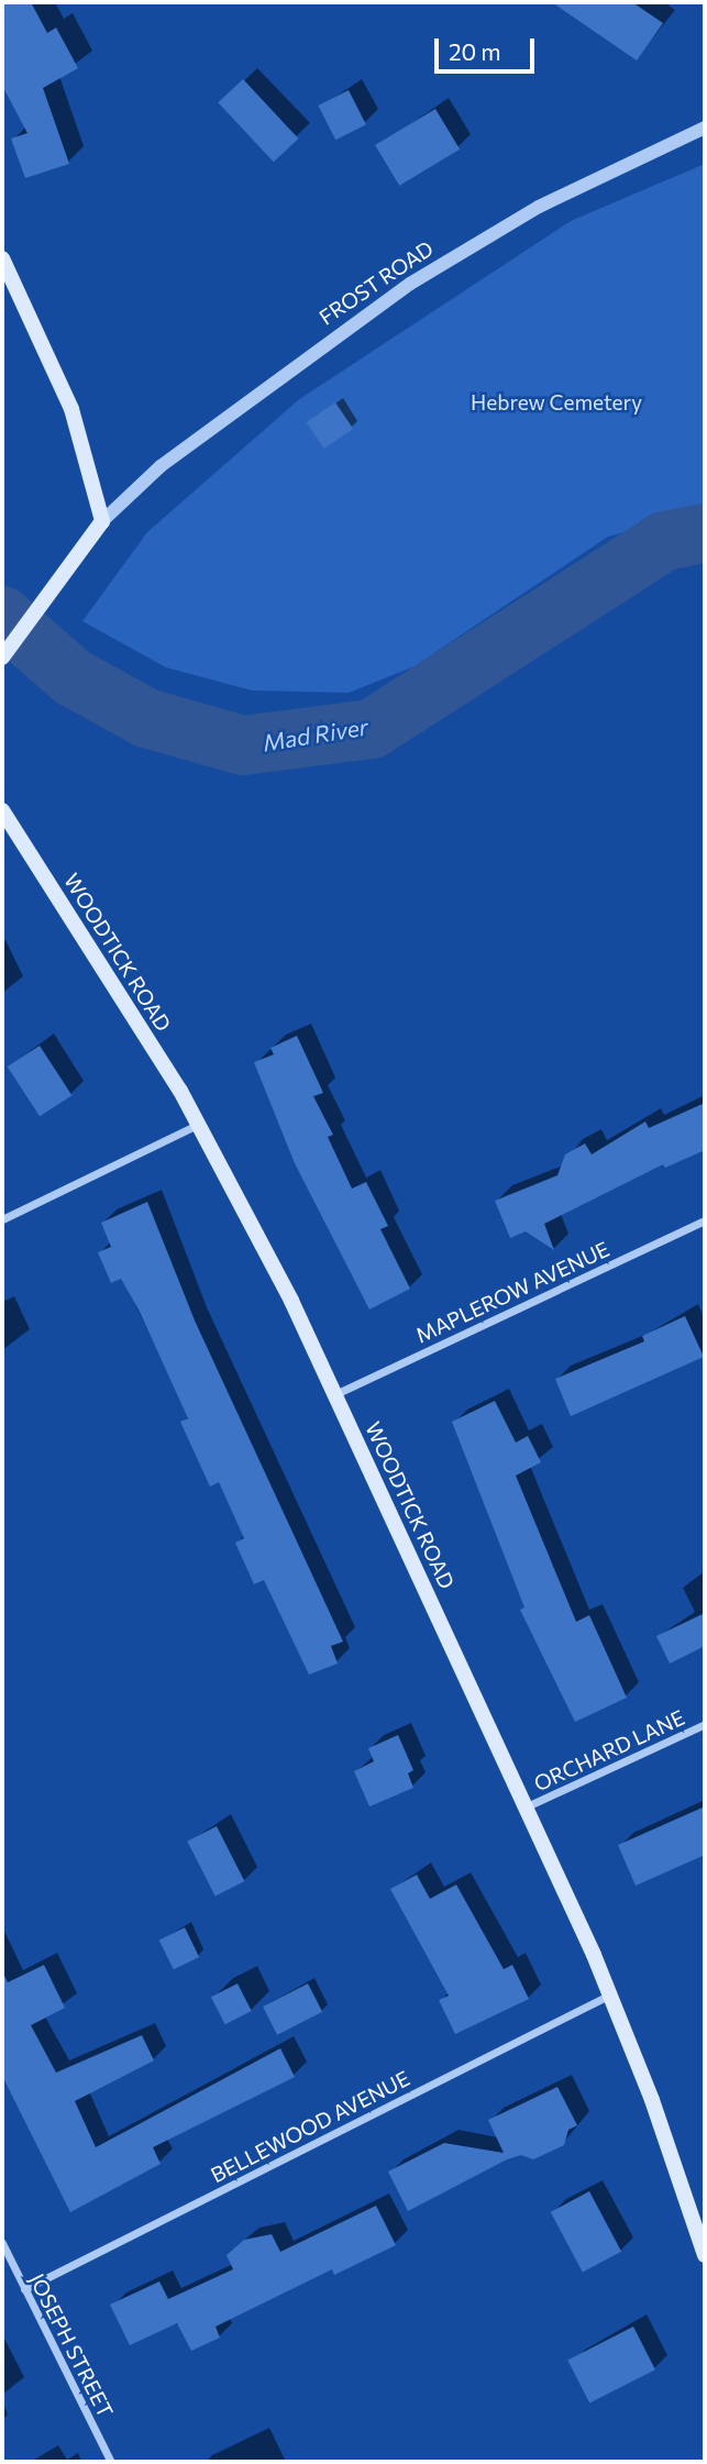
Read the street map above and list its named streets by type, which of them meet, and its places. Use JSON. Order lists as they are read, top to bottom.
{
  "streets": {
    "main road": ["WOODTICK ROAD"],
    "street": [
      "FROST ROAD",
      "MAPLEROW AVENUE",
      "ORCHARD LANE",
      "BELLEWOOD AVENUE",
      "JOSEPH STREET"
    ]
  },
  "crossings": [
    ["WOODTICK ROAD", "MAPLEROW AVENUE"],
    ["WOODTICK ROAD", "ORCHARD LANE"],
    ["WOODTICK ROAD", "BELLEWOOD AVENUE"],
    ["BELLEWOOD AVENUE", "JOSEPH STREET"]
  ],
  "water": ["Mad River"],
  "parks": ["Hebrew Cemetery"],
  "scale_bar": "20 m"
}
